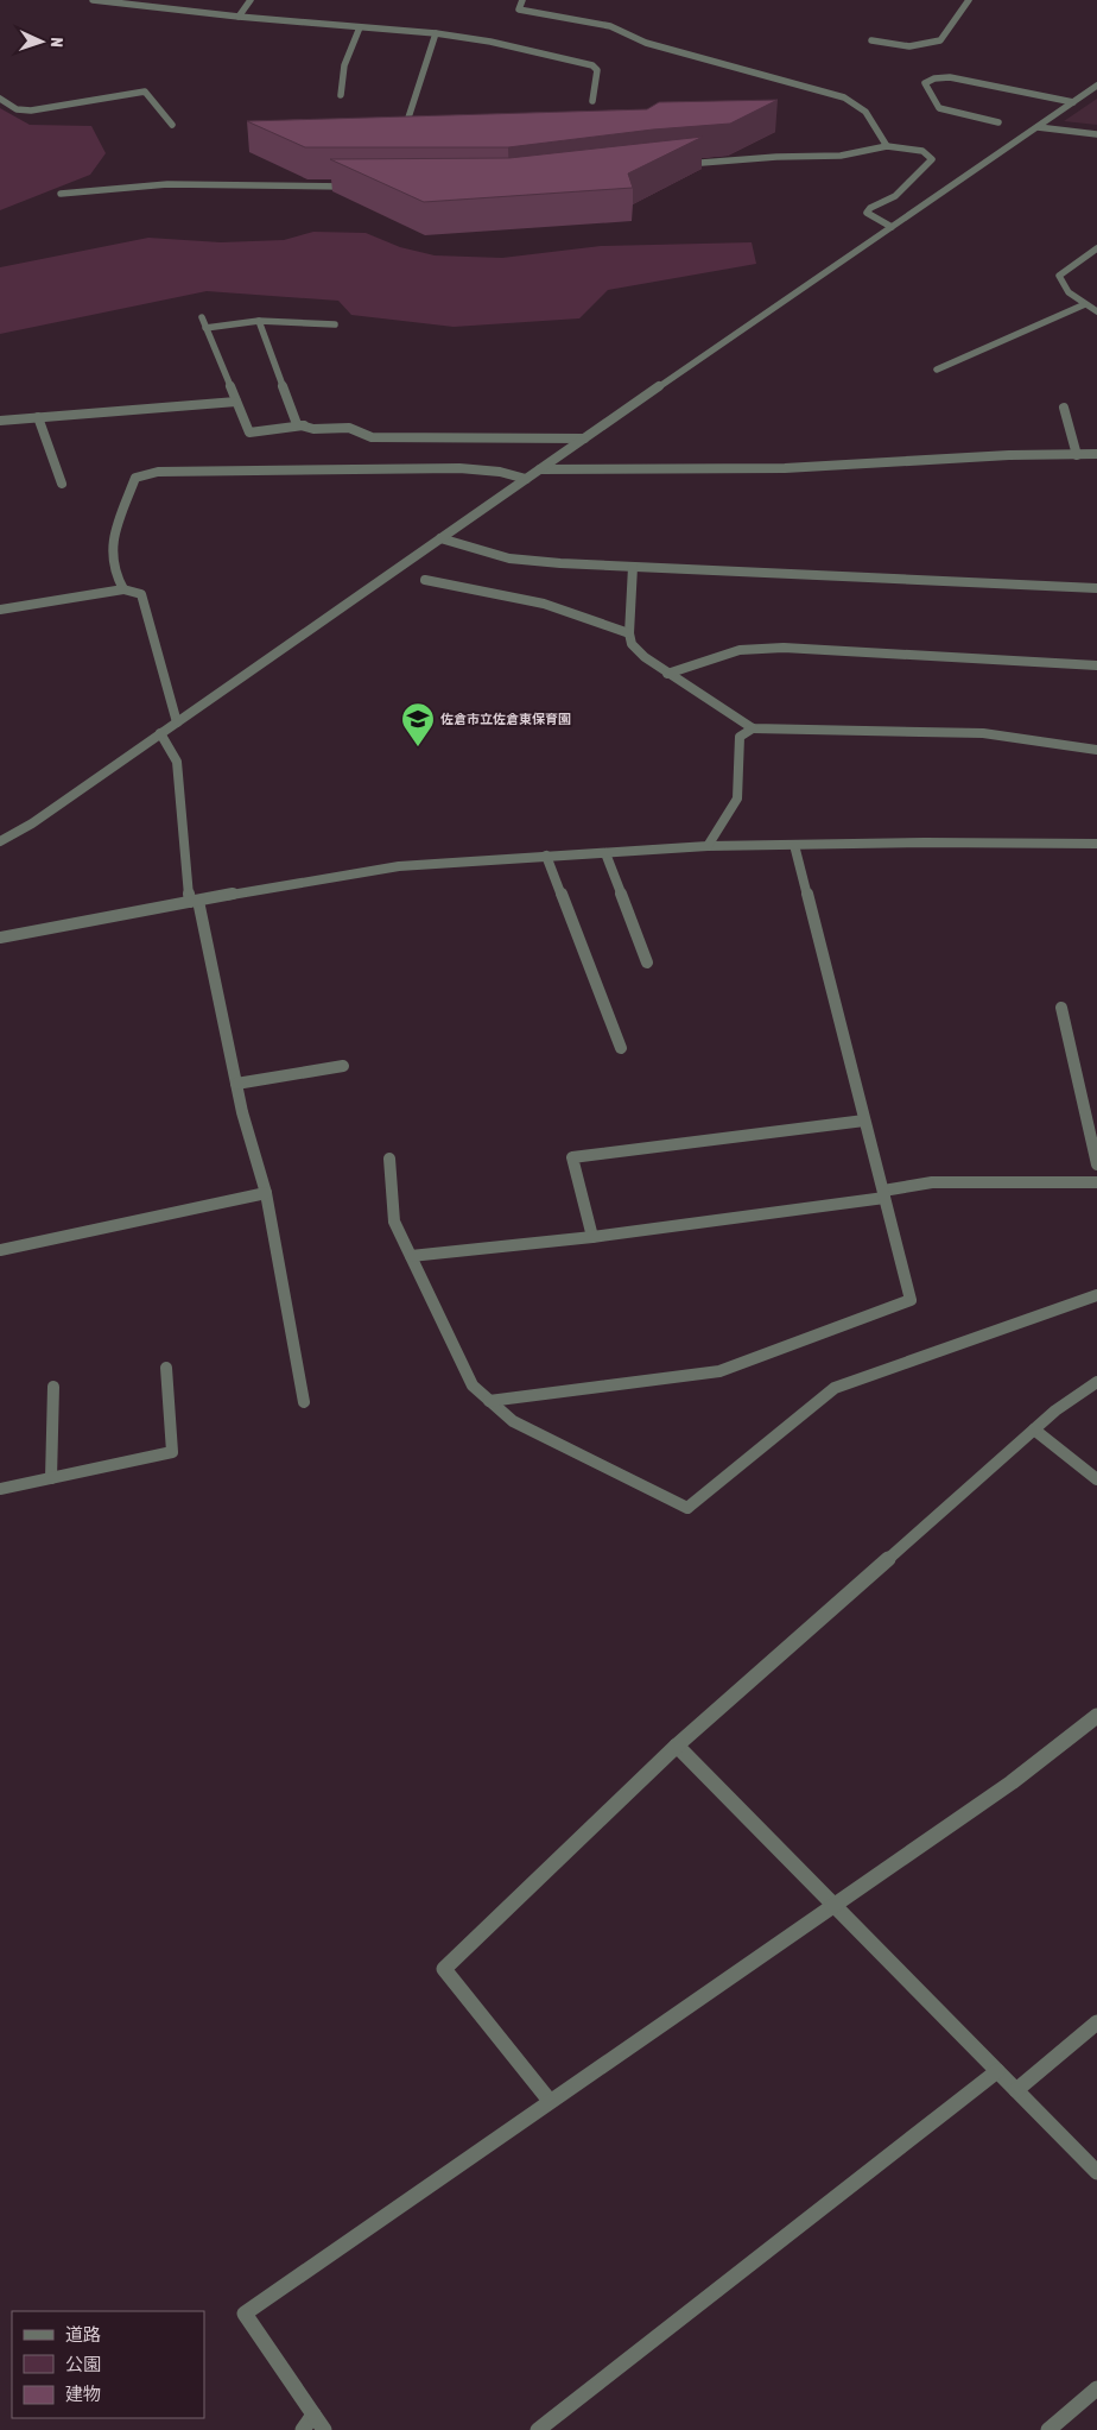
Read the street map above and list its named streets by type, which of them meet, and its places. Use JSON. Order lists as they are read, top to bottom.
{
  "places": {
    "school or university": ["佐倉市立佐倉東保育園"]
  },
  "legend": ["道路", "公園", "建物"],
  "north": "right"
}
